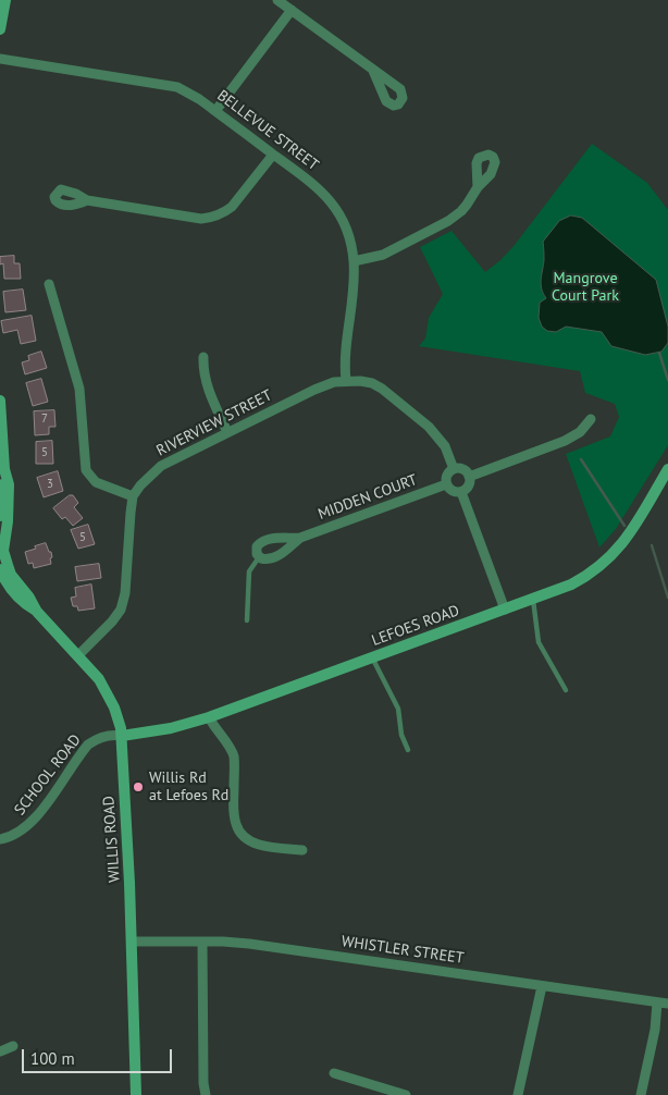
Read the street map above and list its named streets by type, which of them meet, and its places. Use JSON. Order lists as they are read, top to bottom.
{
  "streets": {
    "main road": ["LEFOES ROAD", "WILLIS ROAD"],
    "street": [
      "BELLEVUE STREET",
      "RIVERVIEW STREET",
      "MIDDEN COURT",
      "SCHOOL ROAD",
      "WHISTLER STREET"
    ]
  },
  "crossings": [
    ["BELLEVUE STREET", "RIVERVIEW STREET"],
    ["RIVERVIEW STREET", "MIDDEN COURT"],
    ["LEFOES ROAD", "SCHOOL ROAD"],
    ["LEFOES ROAD", "WILLIS ROAD"],
    ["SCHOOL ROAD", "WILLIS ROAD"],
    ["WILLIS ROAD", "WHISTLER STREET"]
  ],
  "parks": ["Mangrove Court Park"],
  "places": ["Willis Rd at Lefoes Rd"],
  "house_numbers": [
    "7",
    "5",
    "3",
    "5"
  ],
  "scale_bar": "100 m"
}
